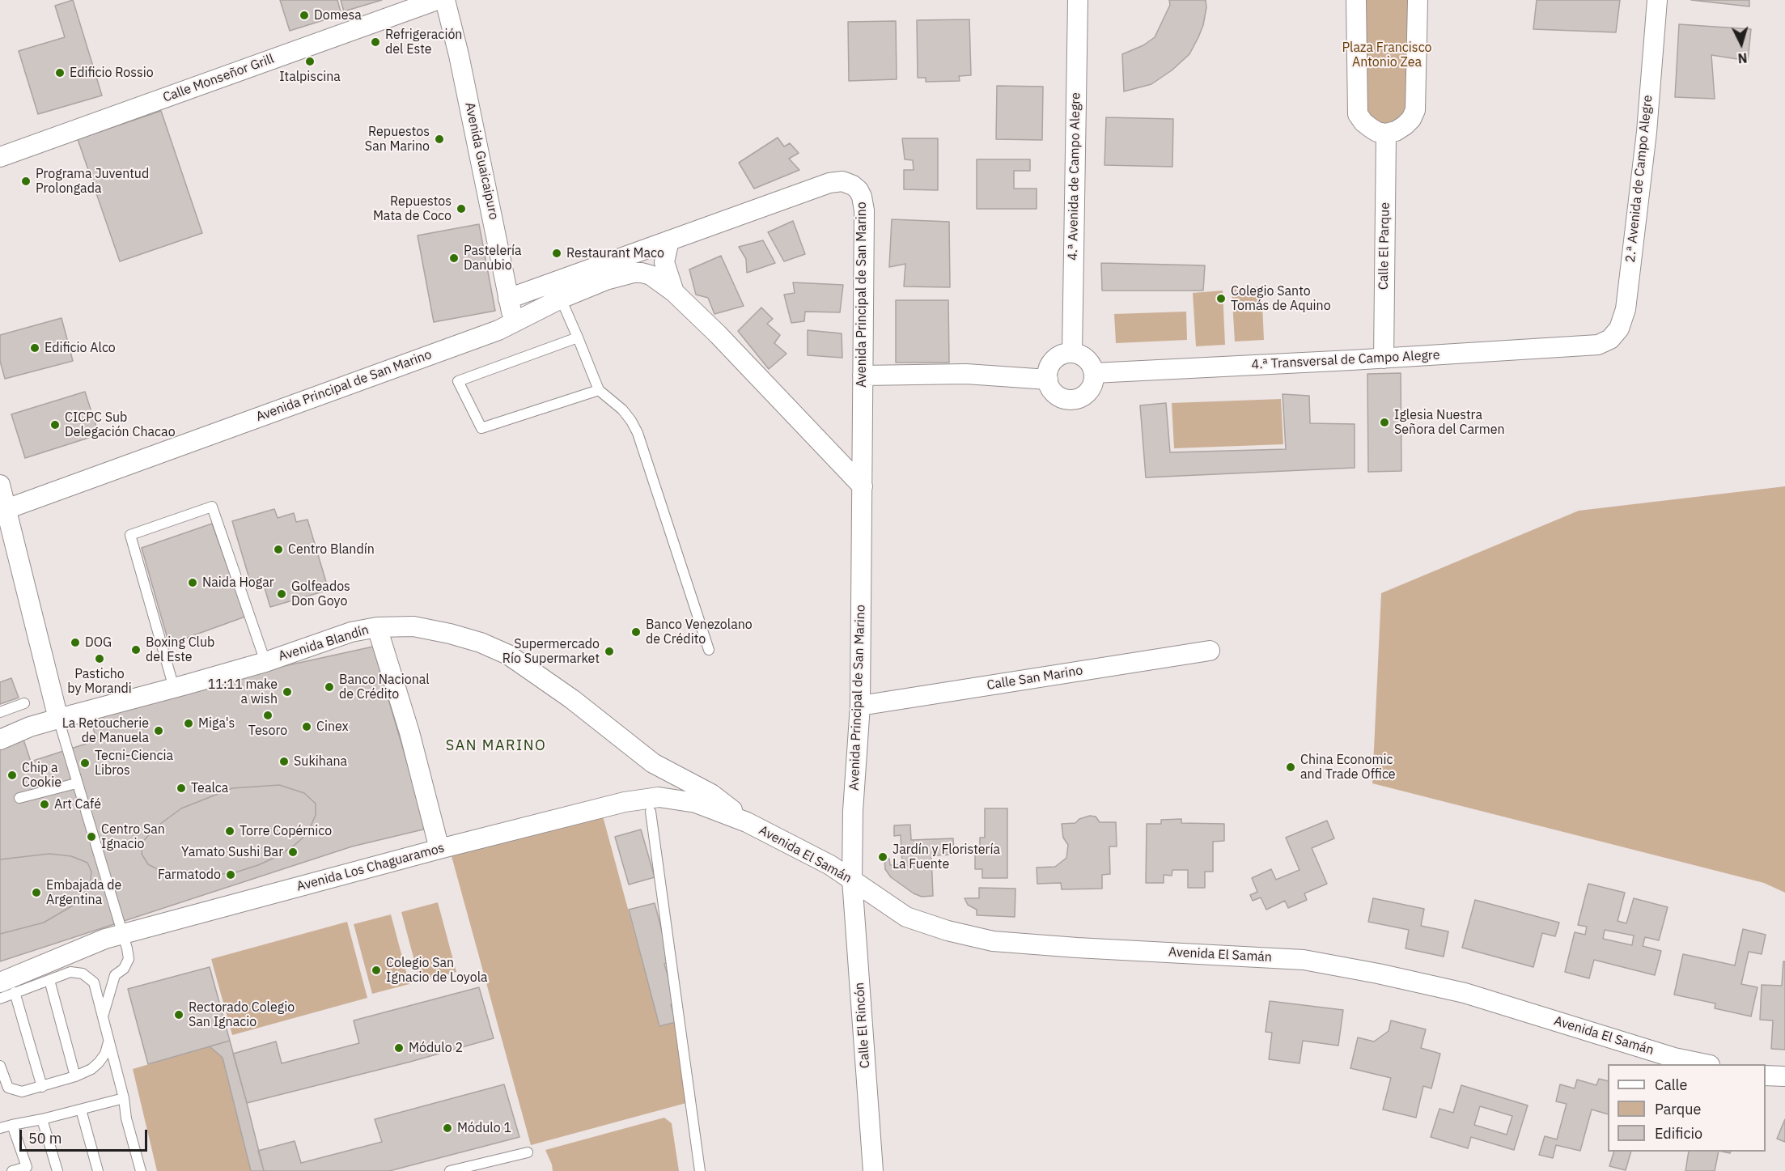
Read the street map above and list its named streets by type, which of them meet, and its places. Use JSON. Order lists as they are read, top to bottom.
{
  "streets": {
    "street": [
      "Calle Monseñor Grill",
      "Avenida Guaicaipuro",
      "4.ª Avenida de Campo Alegre",
      "2.ª Avenida de Campo Alegre",
      "Calle El Parque",
      "Avenida Principal de San Marino",
      "4.ª Transversal de Campo Alegre",
      "Avenida Blandín",
      "Calle San Marino",
      "Avenida El Samán",
      "Avenida Los Chaguaramos",
      "Calle El Rincón"
    ]
  },
  "crossings": [
    ["Avenida Guaicaipuro", "Avenida Principal de San Marino"],
    ["4.ª Avenida de Campo Alegre", "4.ª Transversal de Campo Alegre"],
    ["2.ª Avenida de Campo Alegre", "4.ª Transversal de Campo Alegre"],
    ["Calle El Parque", "4.ª Transversal de Campo Alegre"],
    ["Avenida Principal de San Marino", "Calle San Marino"],
    ["Avenida Principal de San Marino", "Avenida El Samán"],
    ["Avenida Principal de San Marino", "Calle El Rincón"],
    ["Avenida Blandín", "Avenida El Samán"],
    ["Avenida Blandín", "Avenida Los Chaguaramos"],
    ["Avenida El Samán", "Avenida Los Chaguaramos"],
    ["Avenida El Samán", "Calle El Rincón"]
  ],
  "districts": ["SAN MARINO"],
  "parks": ["Plaza Francisco Antonio Zea"],
  "places": [
    "Domesa",
    "Refrigeración del Este",
    "Italpiscina",
    "Edificio Rossio",
    "Repuestos San Marino",
    "Programa Juventud Prolongada",
    "Repuestos Mata de Coco",
    "Restaurant Maco",
    "Pastelería Danubio",
    "Colegio Santo Tomás de Aquino",
    "Edificio Alco",
    "Iglesia Nuestra Señora del Carmen",
    "CICPC Sub Delegación Chacao",
    "Centro Blandín",
    "Naida Hogar",
    "Golfeados Don Goyo",
    "Banco Venezolano de Crédito",
    "DOG",
    "Boxing Club del Este",
    "Supermercado Río Supermarket",
    "Pasticho by Morandi",
    "Banco Nacional de Crédito",
    "11:11 make a wish",
    "Tesoro",
    "Miga's",
    "Cinex",
    "La Retoucherie de Manuela",
    "Sukihana",
    "Tecni-Ciencia Libros",
    "China Economic and Trade Office",
    "Chip a Cookie",
    "Tealca",
    "Art Café",
    "Torre Copérnico",
    "Centro San Ignacio",
    "Yamato Sushi Bar",
    "Jardín y Floristería La Fuente",
    "Farmatodo",
    "Embajada de Argentina",
    "Colegio San Ignacio de Loyola",
    "Rectorado Colegio San Ignacio",
    "Módulo 2",
    "Módulo 1"
  ],
  "legend": ["Calle", "Parque", "Edificio"],
  "scale_bar": "50 m",
  "north": "bottom"
}
